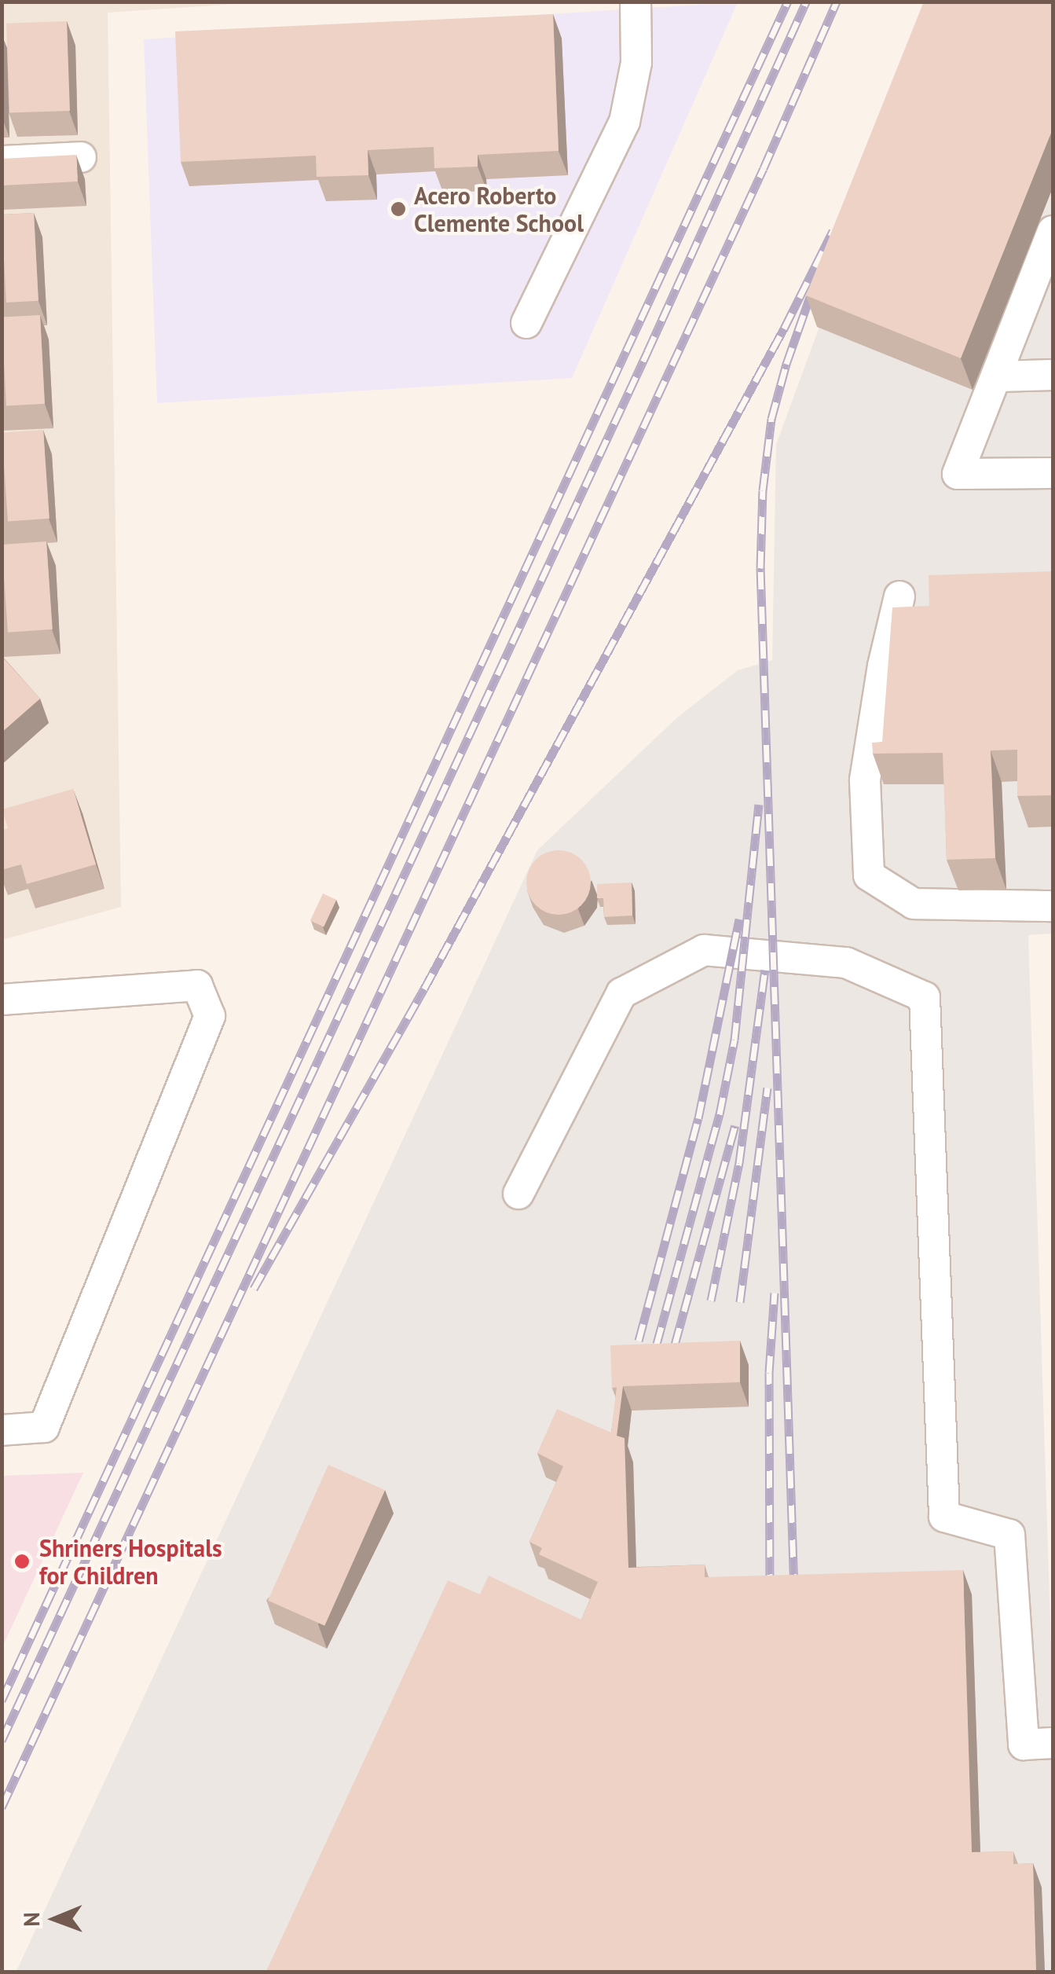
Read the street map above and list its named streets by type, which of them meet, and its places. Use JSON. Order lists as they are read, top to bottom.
{
  "places": ["Acero Roberto Clemente School", "Shriners Hospitals for Children"],
  "north": "left"
}
